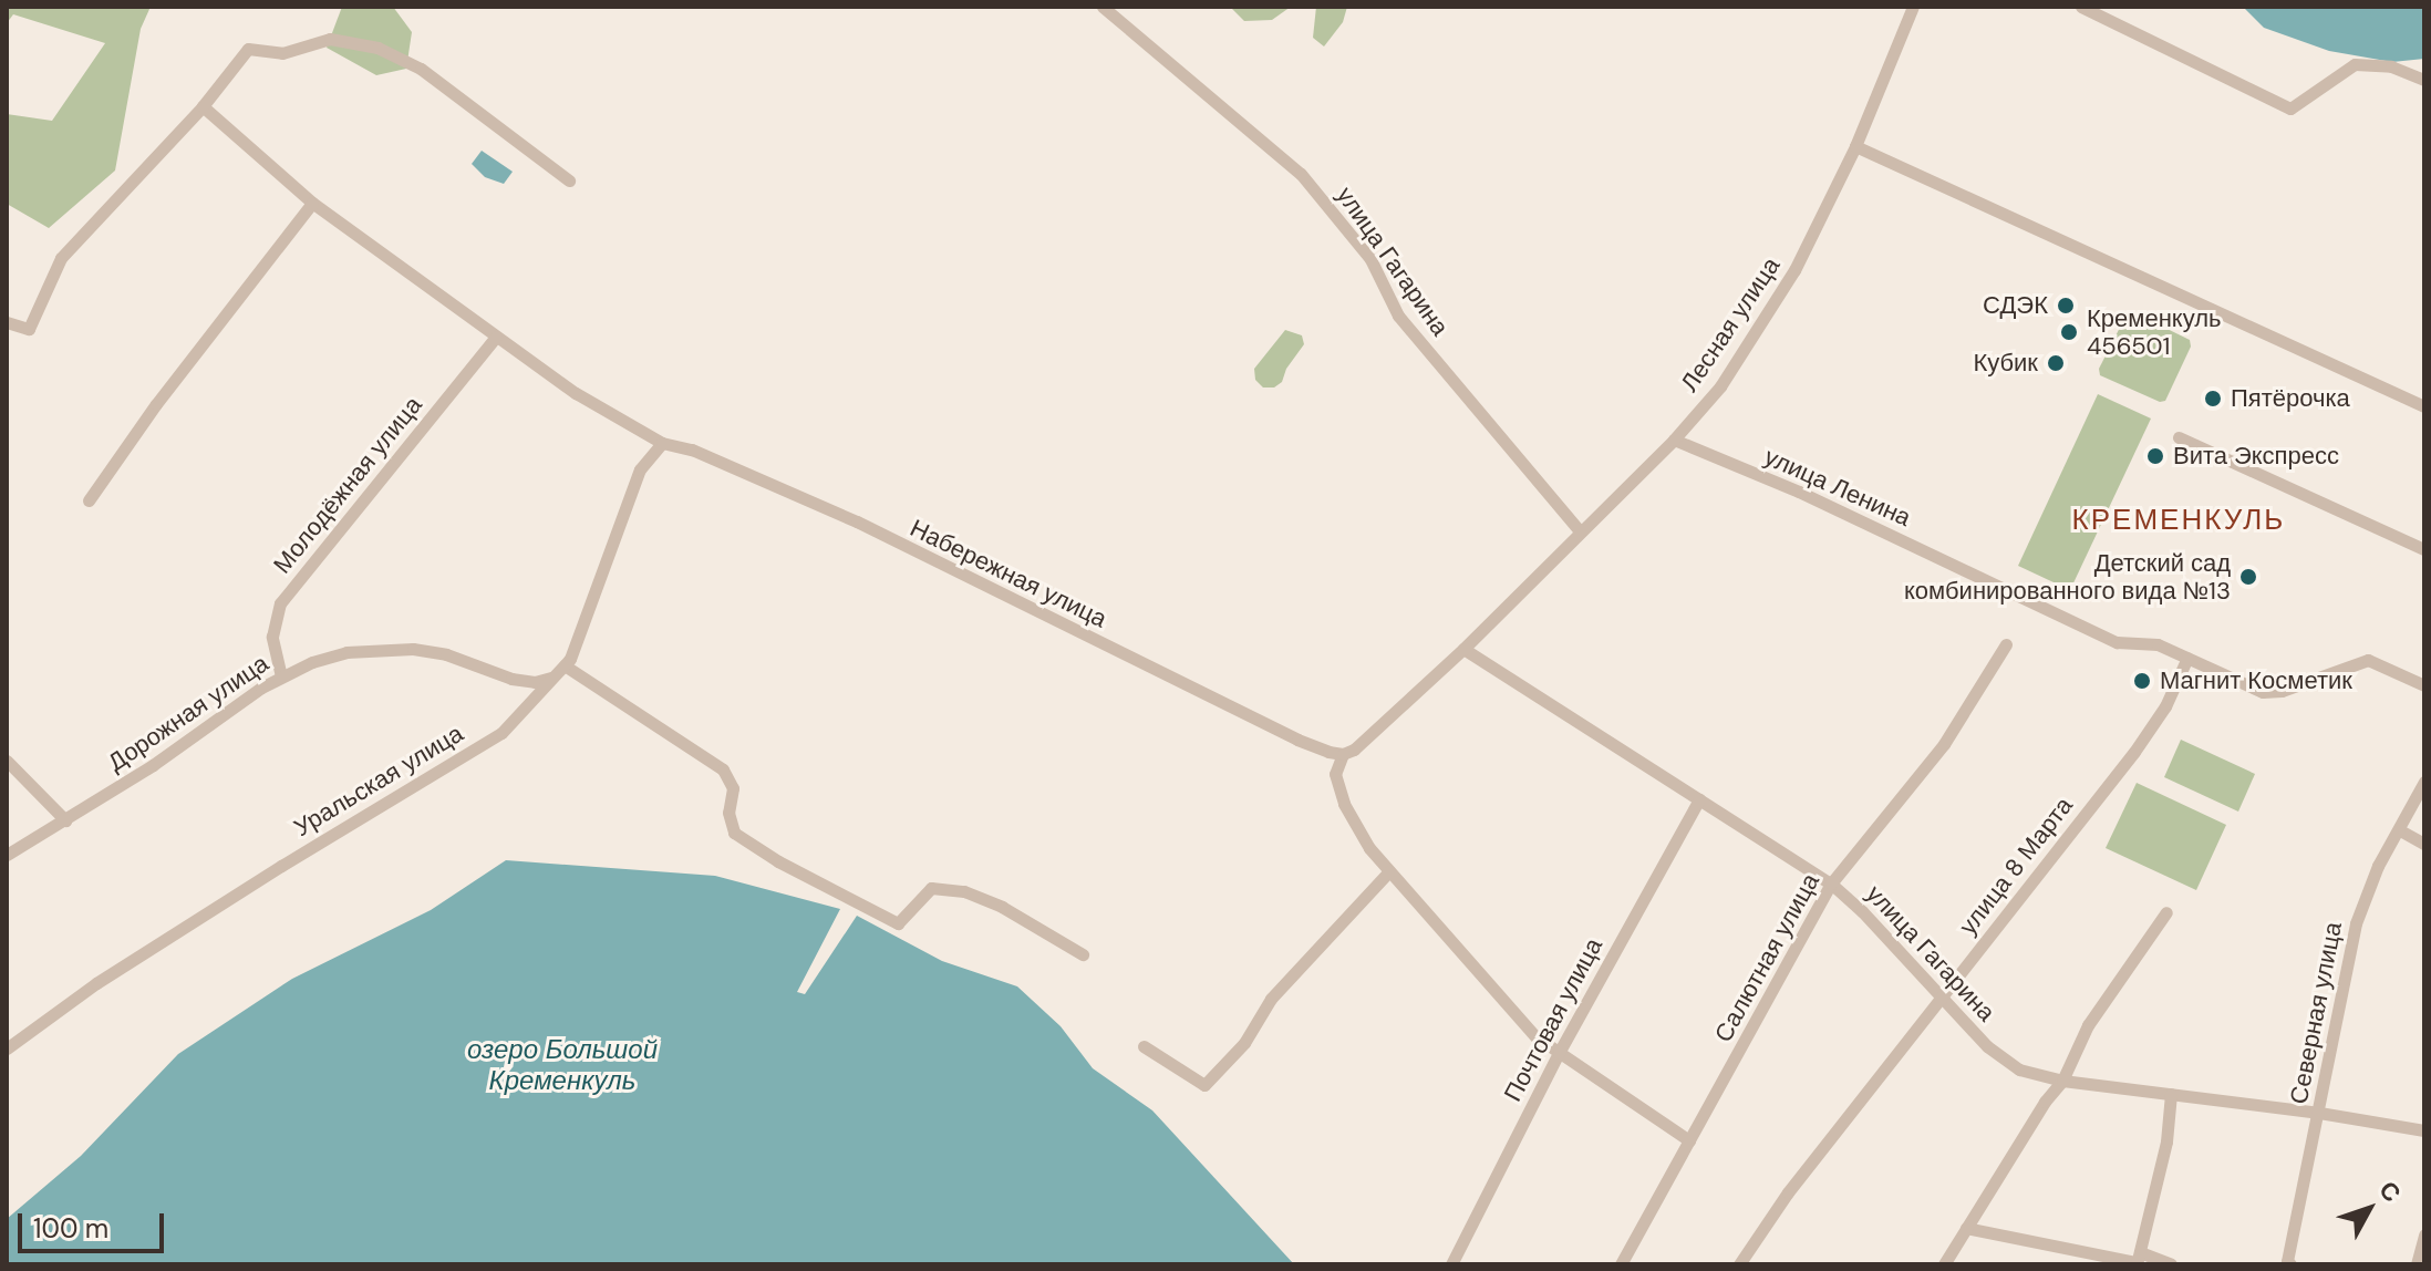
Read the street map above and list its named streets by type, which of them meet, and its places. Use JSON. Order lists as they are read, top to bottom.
{
  "streets": {
    "street": [
      "улица Гагарина",
      "Лесная улица",
      "Молодёжная улица",
      "улица Ленина",
      "Набережная улица",
      "Дорожная улица",
      "Уральская улица",
      "улица 8 Марта",
      "Салютная улица",
      "Северная улица",
      "Почтовая улица"
    ]
  },
  "crossings": [
    ["улица Гагарина", "Лесная улица"],
    ["улица Гагарина", "улица 8 Марта"],
    ["улица Гагарина", "Салютная улица"],
    ["улица Гагарина", "Северная улица"],
    ["улица Гагарина", "Почтовая улица"],
    ["Лесная улица", "улица Ленина"],
    ["Молодёжная улица", "Набережная улица"],
    ["Молодёжная улица", "Дорожная улица"],
    ["улица Ленина", "улица 8 Марта"],
    ["Набережная улица", "Уральская улица"],
    ["Дорожная улица", "Уральская улица"]
  ],
  "districts": ["КРЕМЕНКУЛЬ"],
  "water": ["озеро Большой Кременкуль"],
  "places": [
    "СДЭК",
    "Кременкуль 456501",
    "Кубик",
    "Пятёрочка",
    "Вита Экспресс",
    "Детский сад комбинированного вида №13",
    "Магнит Косметик"
  ],
  "scale_bar": "100 m",
  "north": "top right"
}
